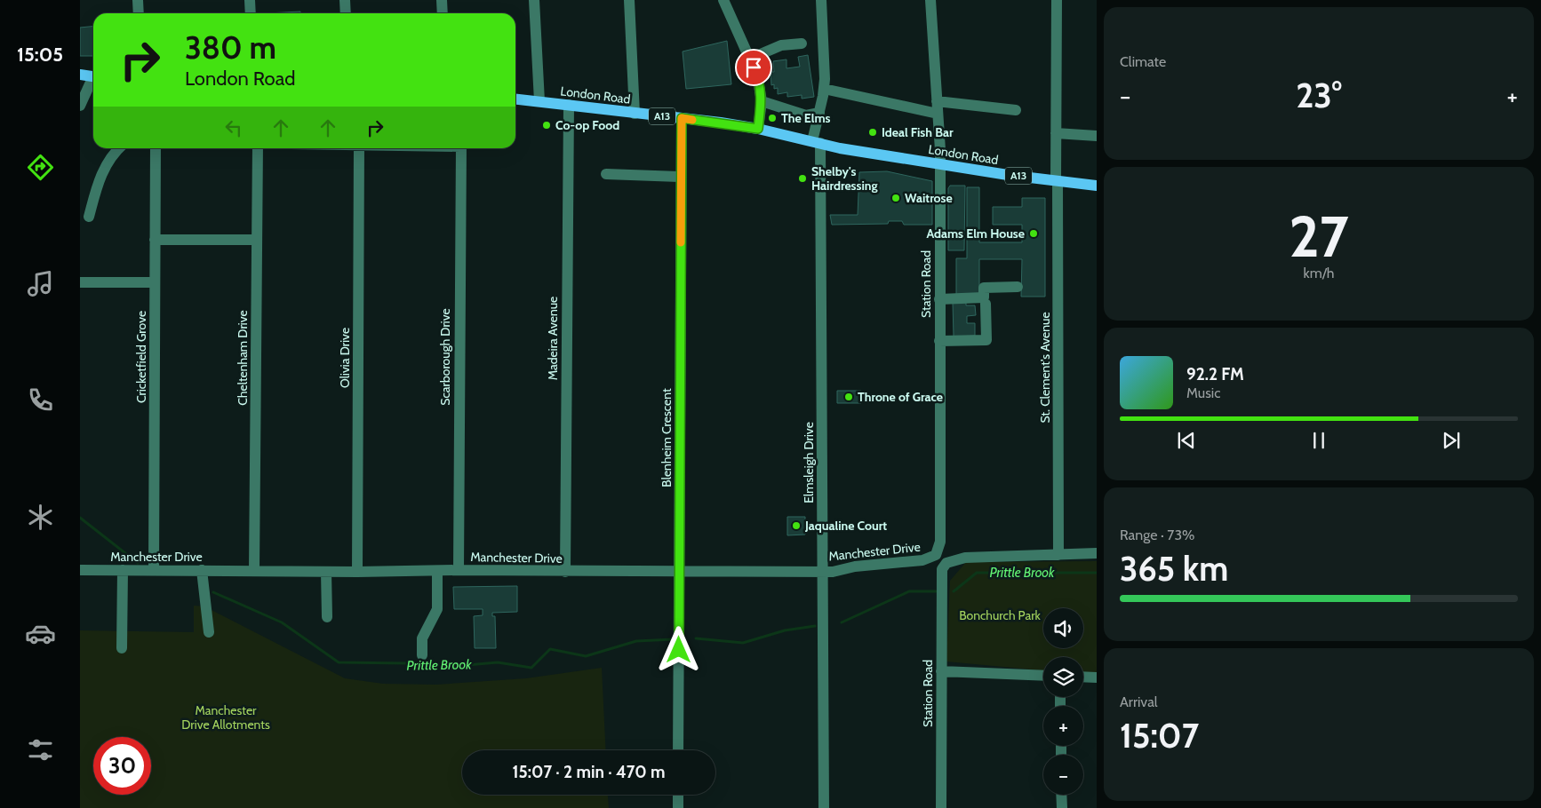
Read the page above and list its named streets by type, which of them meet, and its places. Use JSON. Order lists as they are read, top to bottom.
{
  "streets": {
    "main road": ["London Road", "A13"],
    "street": [
      "Station Road",
      "Madeira Avenue",
      "Cricketfield Grove",
      "Scarborough Drive",
      "Cheltenham Drive",
      "Olivia Drive",
      "St. Clement's Avenue",
      "Blenheim Crescent",
      "Elmsleigh Drive",
      "Manchester Drive"
    ]
  },
  "crossings": [
    ["London Road", "Station Road"],
    ["London Road", "Madeira Avenue"],
    ["London Road", "St. Clement's Avenue"],
    ["London Road", "Blenheim Crescent"],
    ["London Road", "Elmsleigh Drive"],
    ["Station Road", "St. Clement's Avenue"],
    ["Station Road", "Manchester Drive"],
    ["Madeira Avenue", "Manchester Drive"],
    ["Cricketfield Grove", "Manchester Drive"],
    ["Scarborough Drive", "Manchester Drive"],
    ["Cheltenham Drive", "Manchester Drive"],
    ["Olivia Drive", "Manchester Drive"],
    ["Blenheim Crescent", "Manchester Drive"],
    ["Elmsleigh Drive", "Manchester Drive"]
  ],
  "water": ["Prittle Brook"],
  "parks": ["Bonchurch Park", "Manchester Drive Allotments"],
  "places": [
    "The Elms",
    "Co-op Food",
    "Ideal Fish Bar",
    "Shelby's Hairdressing",
    "Waitrose",
    "Adams Elm House",
    "Throne of Grace",
    "Jaqualine Court"
  ],
  "page": {
    "tabs": "15:05",
    "tile": [
      "Climate",
      ["27", "km/h"],
      ["Range · 73%", "365 km"],
      ["Arrival", "15:07"]
    ],
    "turn": ["380 m", "London Road"],
    "heat": ["−", "23°", "+"],
    "song": ["92.2 FM", "Music"],
    "map_buttons": ["+", "−"],
    "limit": "30",
    "trip": "15:07 · 2 min · 470 m"
  }
}
